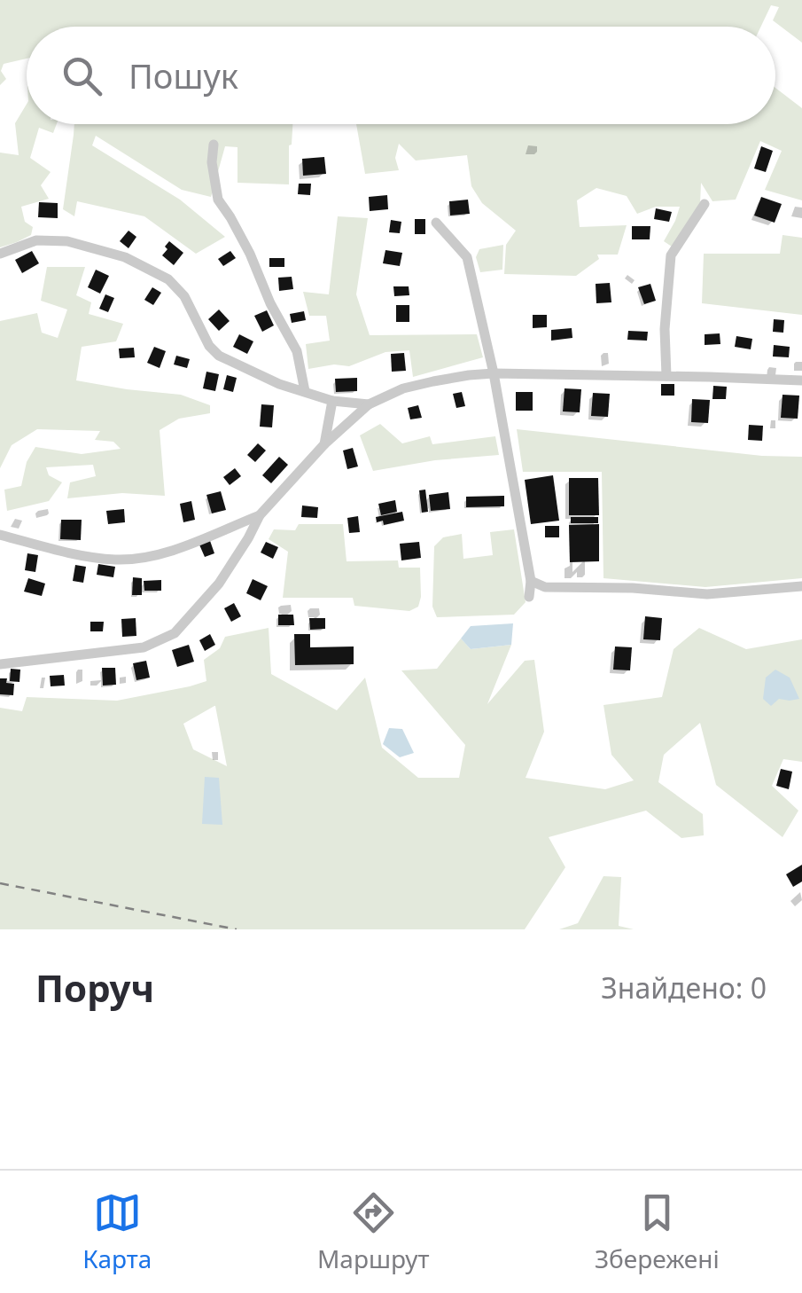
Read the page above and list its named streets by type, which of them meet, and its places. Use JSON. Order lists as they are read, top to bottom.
{
  "page": {
    "search": "Пошук",
    "heading": ["Поруч", "Знайдено: 0"],
    "nav": ["Карта", "Маршрут", "Збережені"]
  }
}
